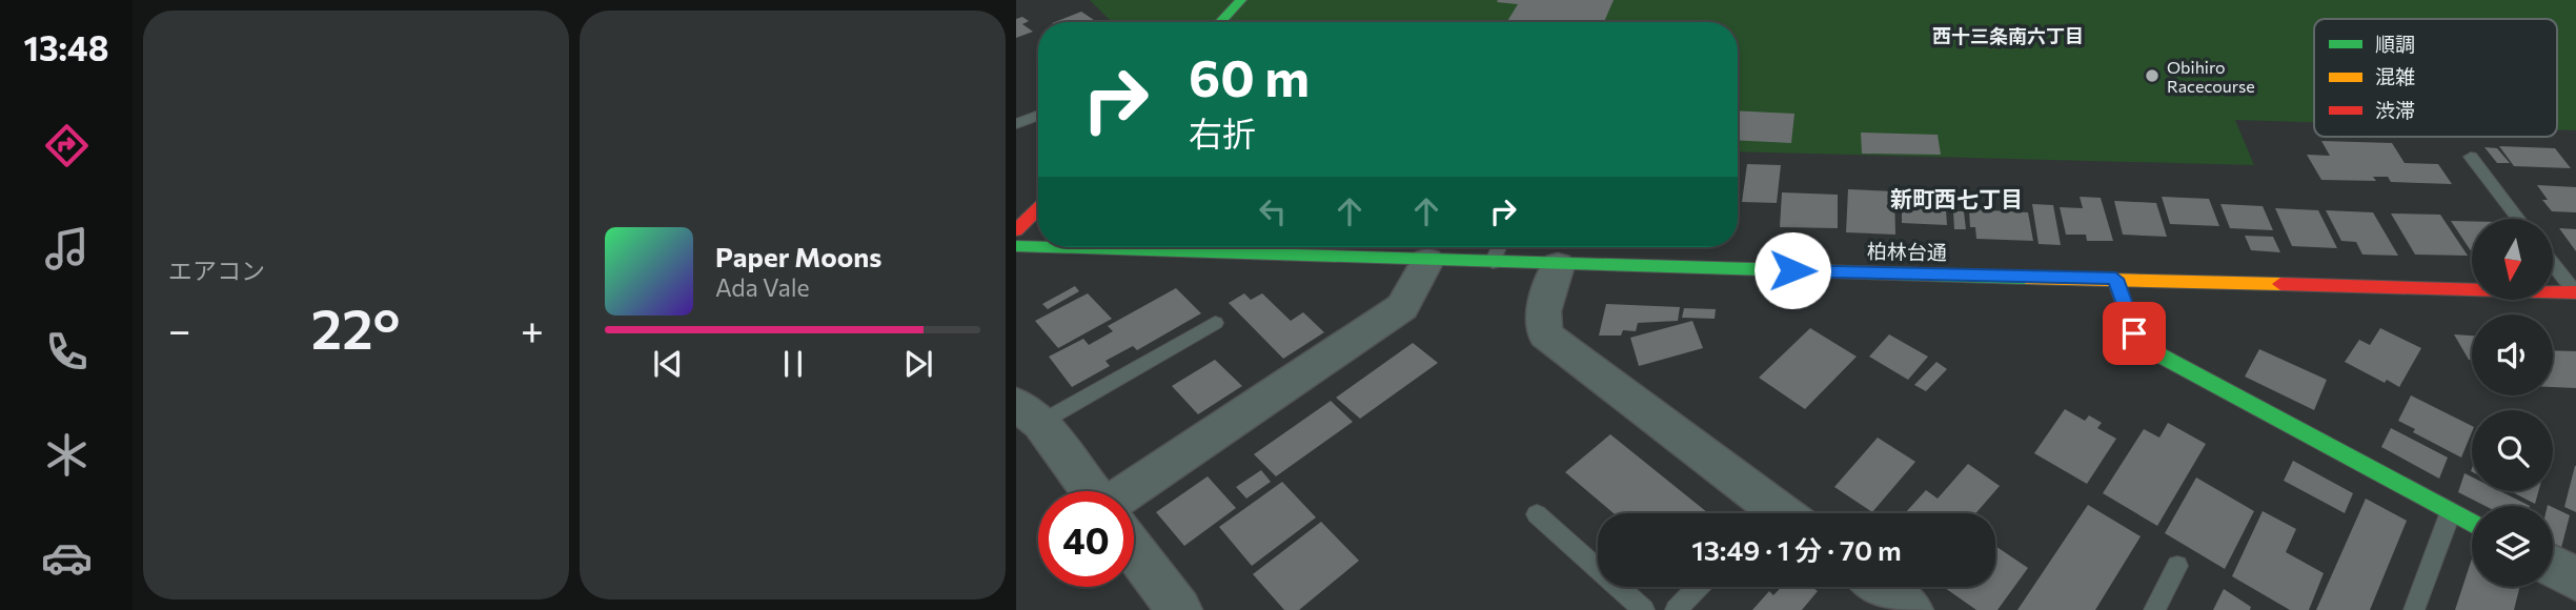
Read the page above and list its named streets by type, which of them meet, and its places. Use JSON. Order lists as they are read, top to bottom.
{
  "streets": {
    "street": ["柏林台通"]
  },
  "districts": ["西十三条南六丁目", "新町西七丁目"],
  "places": ["Obihiro Racecourse"],
  "legend": ["順調", "混雑", "渋滞"],
  "north": "bottom",
  "page": {
    "tabs": "13:48",
    "tile": "エアコン",
    "turn": ["60 m", "右折"],
    "song": ["Paper Moons", "Ada Vale"],
    "heat": ["−", "22°", "+"],
    "limit": "40",
    "trip": "13:49 · 1 分 · 70 m"
  }
}
